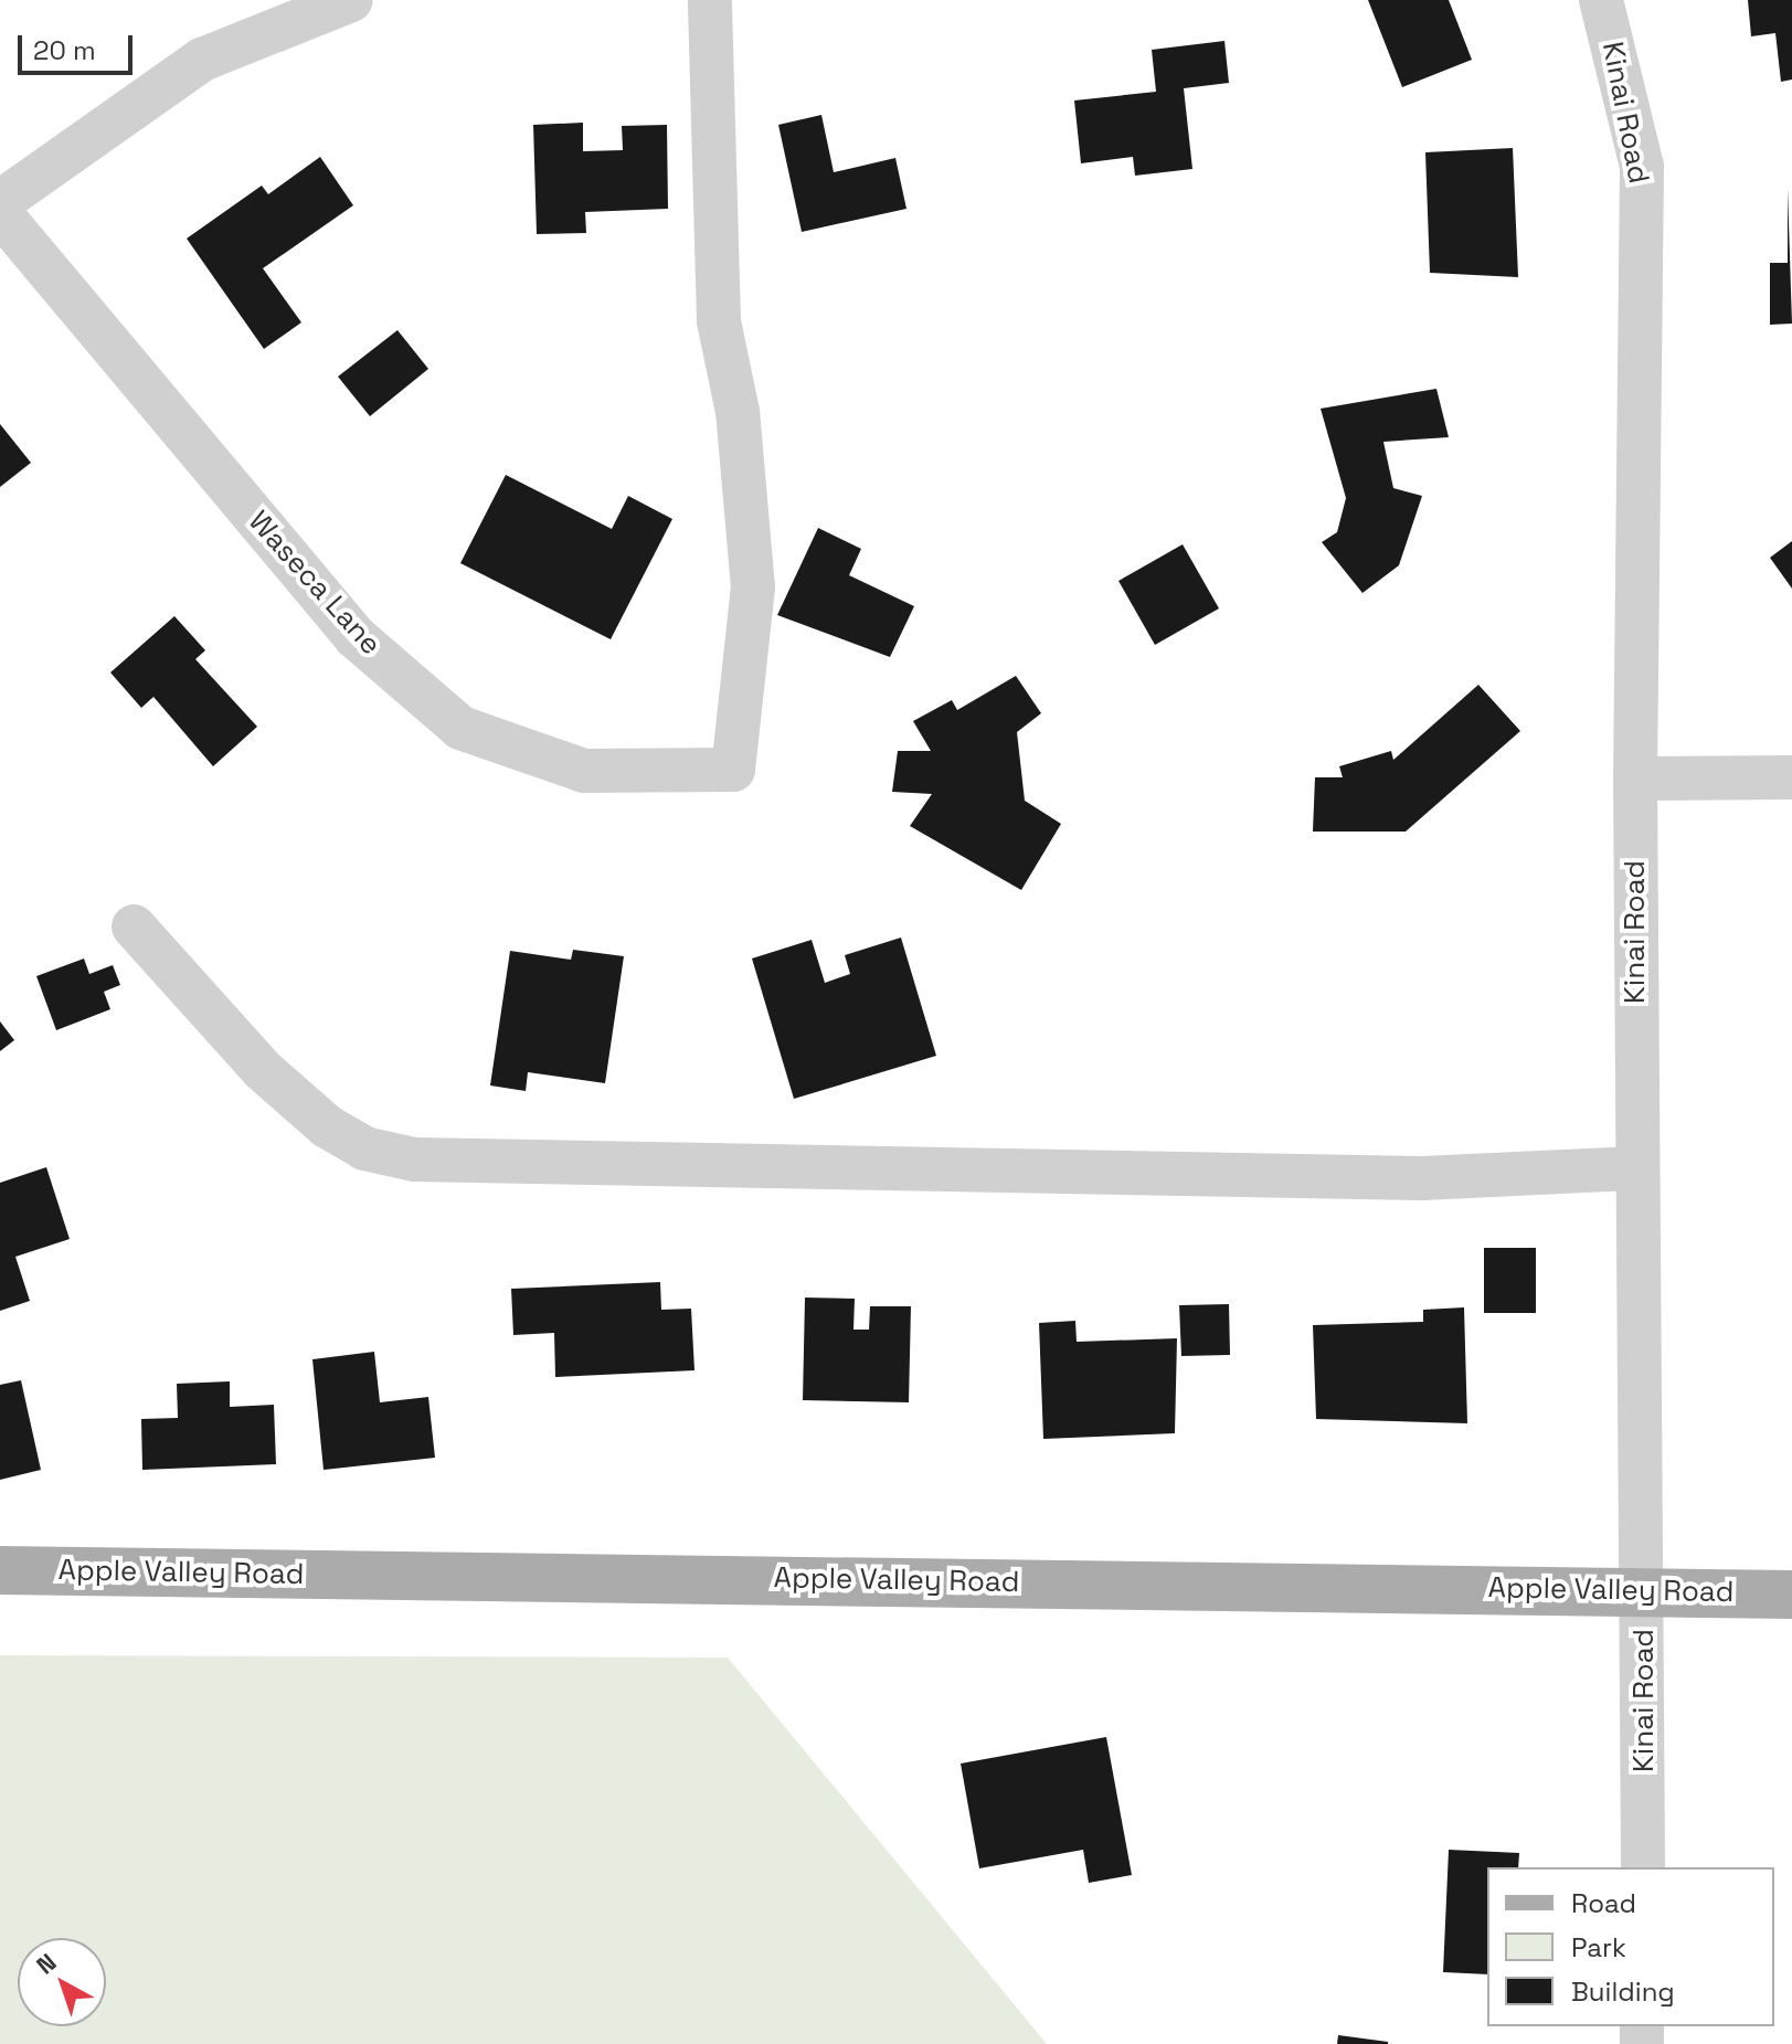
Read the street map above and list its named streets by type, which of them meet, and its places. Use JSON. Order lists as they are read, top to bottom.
{
  "streets": {
    "main road": ["Apple Valley Road"],
    "street": ["Kinai Road", "Waseca Lane"]
  },
  "crossings": [
    ["Kinai Road", "Apple Valley Road"]
  ],
  "legend": ["Road", "Park", "Building"],
  "scale_bar": "20 m",
  "north": "top left"
}
